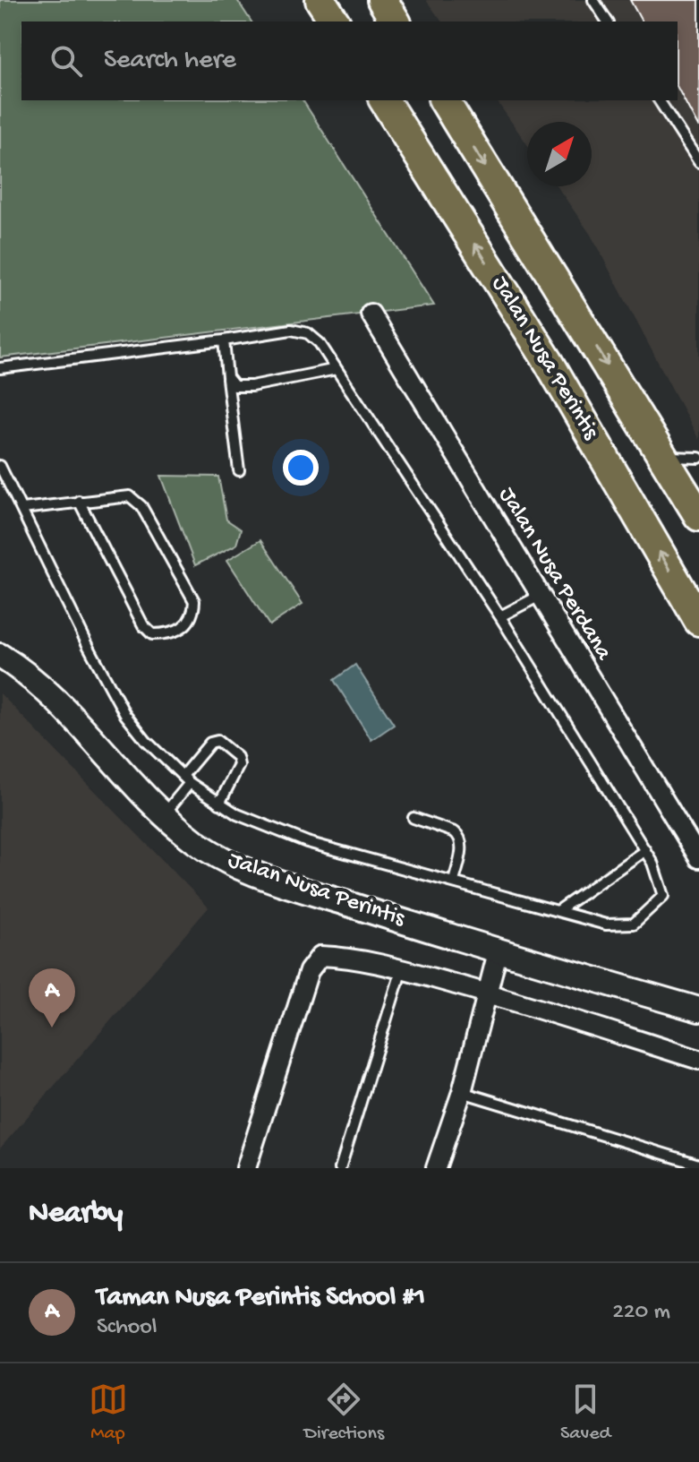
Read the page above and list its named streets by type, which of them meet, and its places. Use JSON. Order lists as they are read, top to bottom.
{
  "streets": {
    "main road": ["Jalan Nusa Perintis"],
    "street": ["Jalan Nusa Perdana"]
  },
  "north": "top right",
  "page": {
    "search": "Search here",
    "pins": "A",
    "heading": "Nearby",
    "list": [
      {
        "mark": "A",
        "name": "Taman Nusa Perintis School #1",
        "note": "School",
        "value": "220 m"
      }
    ],
    "nav": ["Map", "Directions", "Saved"]
  }
}
